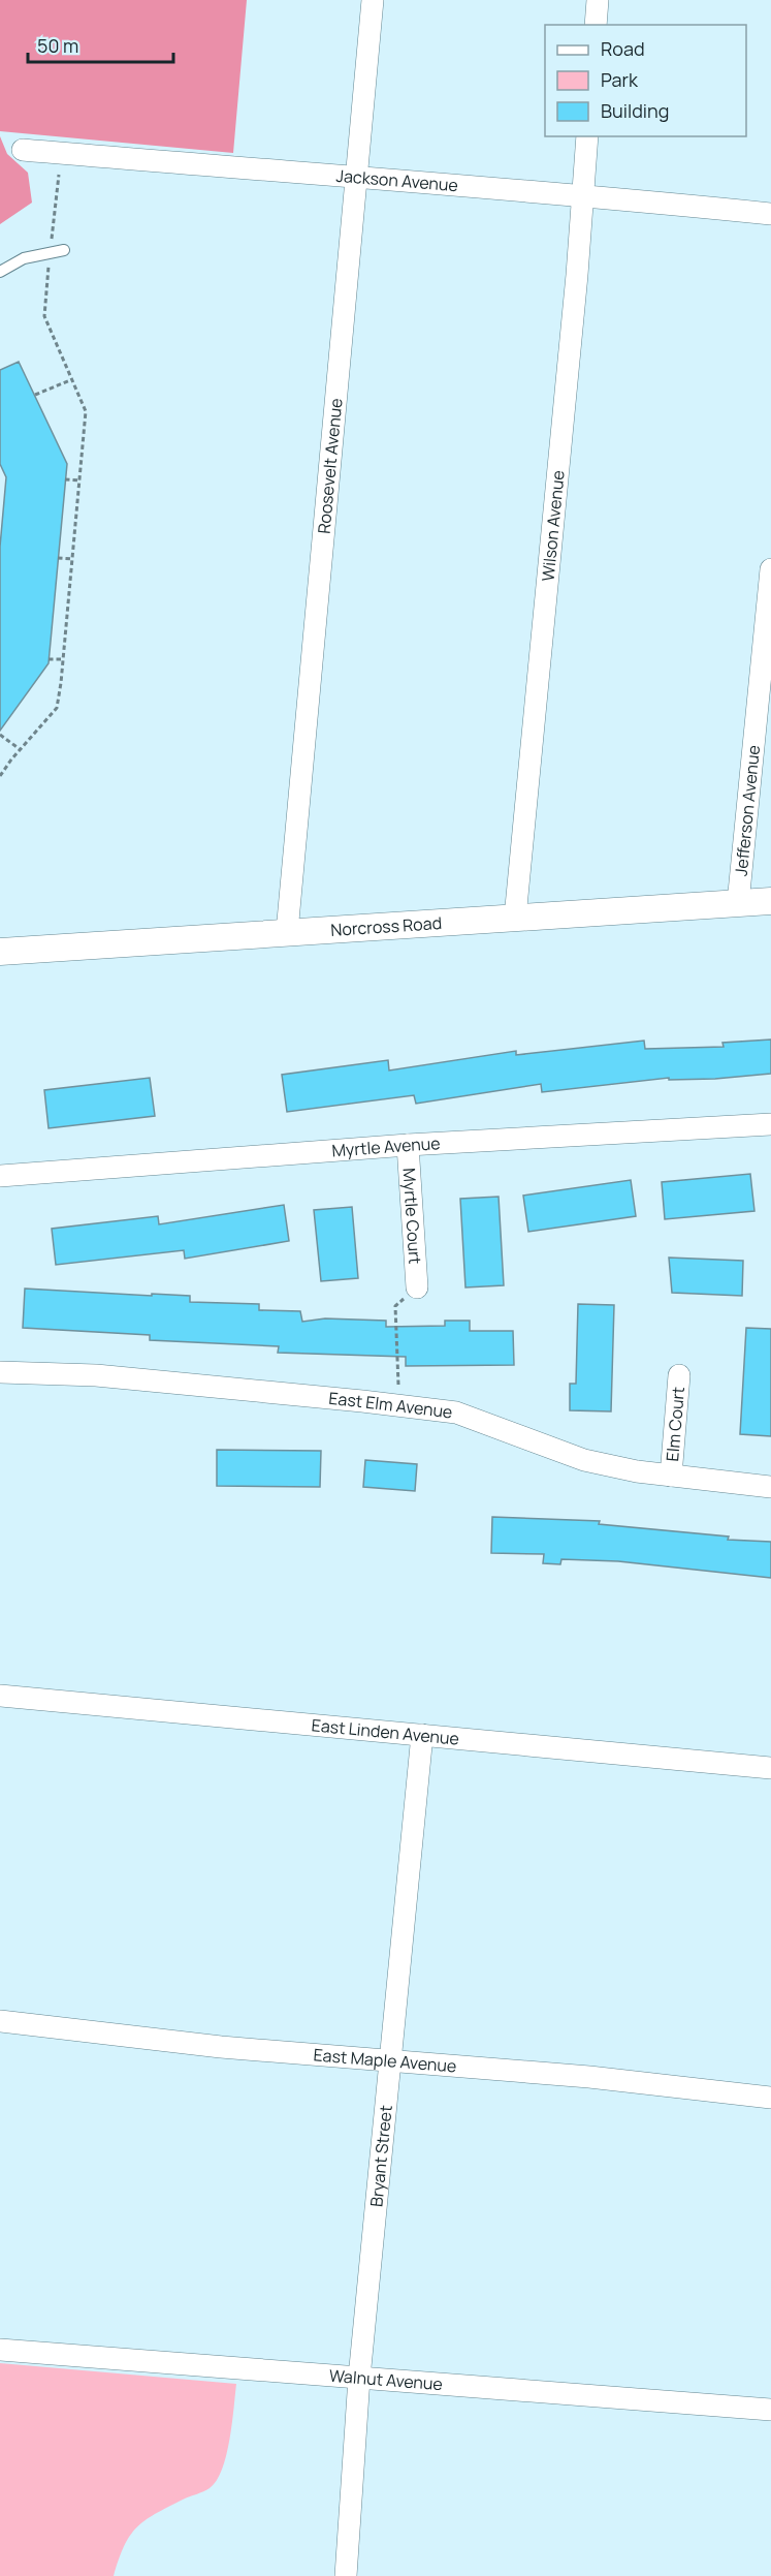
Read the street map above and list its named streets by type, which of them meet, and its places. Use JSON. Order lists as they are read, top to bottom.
{
  "streets": {
    "street": [
      "Jackson Avenue",
      "Roosevelt Avenue",
      "Wilson Avenue",
      "Jefferson Avenue",
      "Norcross Road",
      "Myrtle Avenue",
      "Myrtle Court",
      "East Elm Avenue",
      "Elm Court",
      "East Linden Avenue",
      "East Maple Avenue",
      "Bryant Street",
      "Walnut Avenue"
    ]
  },
  "crossings": [
    ["Jackson Avenue", "Roosevelt Avenue"],
    ["Jackson Avenue", "Wilson Avenue"],
    ["Roosevelt Avenue", "Norcross Road"],
    ["Wilson Avenue", "Norcross Road"],
    ["Jefferson Avenue", "Norcross Road"],
    ["Myrtle Avenue", "Myrtle Court"],
    ["East Elm Avenue", "Elm Court"],
    ["East Linden Avenue", "Bryant Street"],
    ["East Maple Avenue", "Bryant Street"],
    ["Bryant Street", "Walnut Avenue"]
  ],
  "legend": ["Road", "Park", "Building"],
  "scale_bar": "50 m"
}
